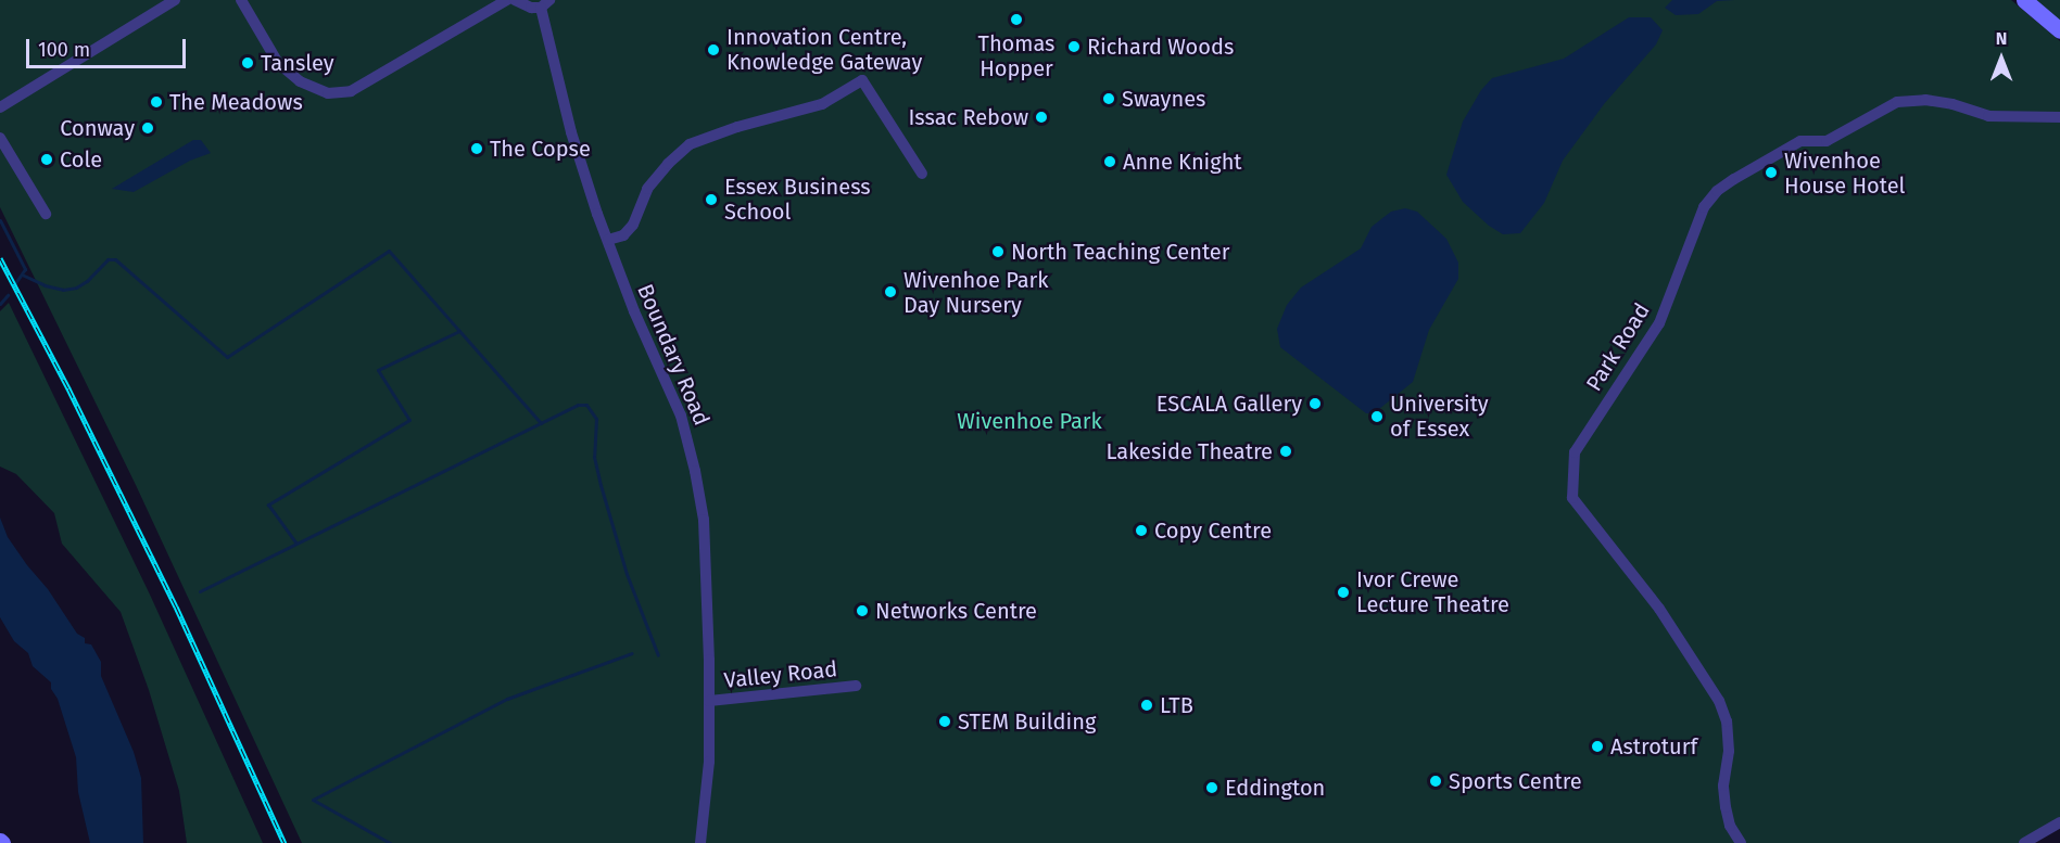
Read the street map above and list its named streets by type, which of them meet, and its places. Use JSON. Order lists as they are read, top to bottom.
{
  "streets": {
    "street": ["Park Road", "Boundary Road", "Valley Road"]
  },
  "crossings": [
    ["Boundary Road", "Valley Road"]
  ],
  "parks": ["Wivenhoe Park"],
  "places": [
    "Thomas Hopper",
    "Richard Woods",
    "Innovation Centre, Knowledge Gateway",
    "Tansley",
    "Swaynes",
    "The Meadows",
    "Issac Rebow",
    "Conway",
    "The Copse",
    "Cole",
    "Anne Knight",
    "Wivenhoe House Hotel",
    "Essex Business School",
    "North Teaching Center",
    "Wivenhoe Park Day Nursery",
    "ESCALA Gallery",
    "University of Essex",
    "Lakeside Theatre",
    "Copy Centre",
    "Ivor Crewe Lecture Theatre",
    "Networks Centre",
    "LTB",
    "STEM Building",
    "Astroturf",
    "Sports Centre",
    "Eddington"
  ],
  "scale_bar": "100 m",
  "north": "top"
}
